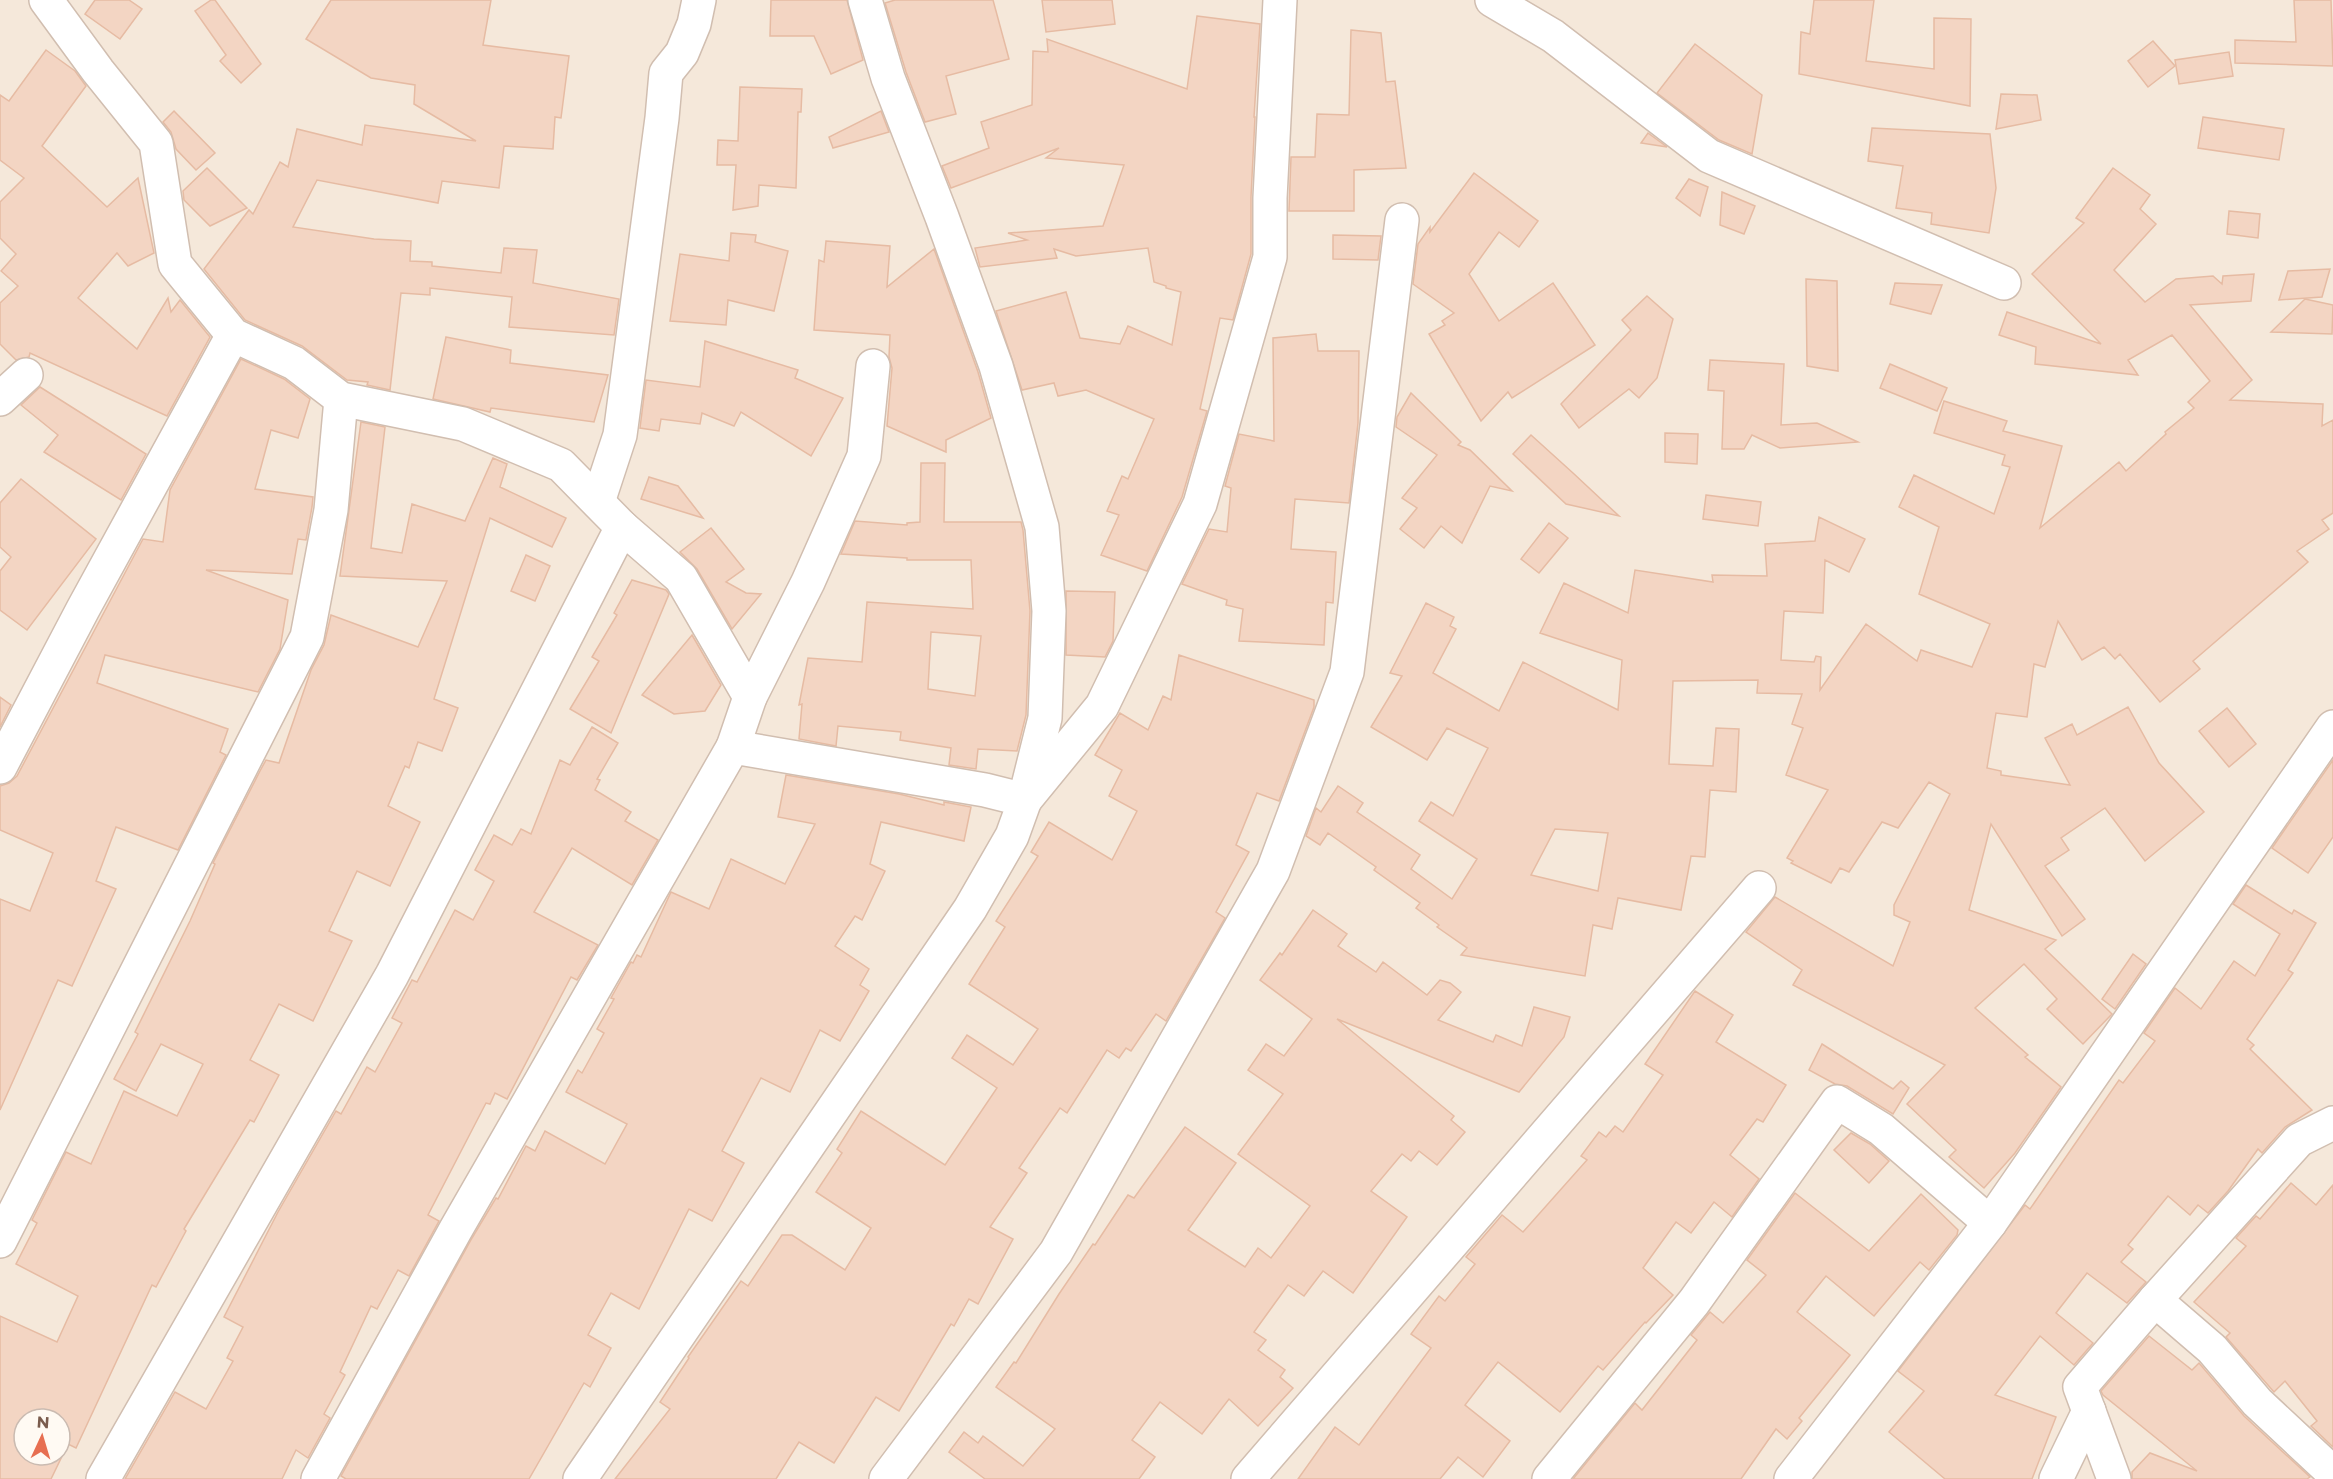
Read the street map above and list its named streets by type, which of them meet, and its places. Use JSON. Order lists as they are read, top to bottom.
{
  "north": "top"
}
